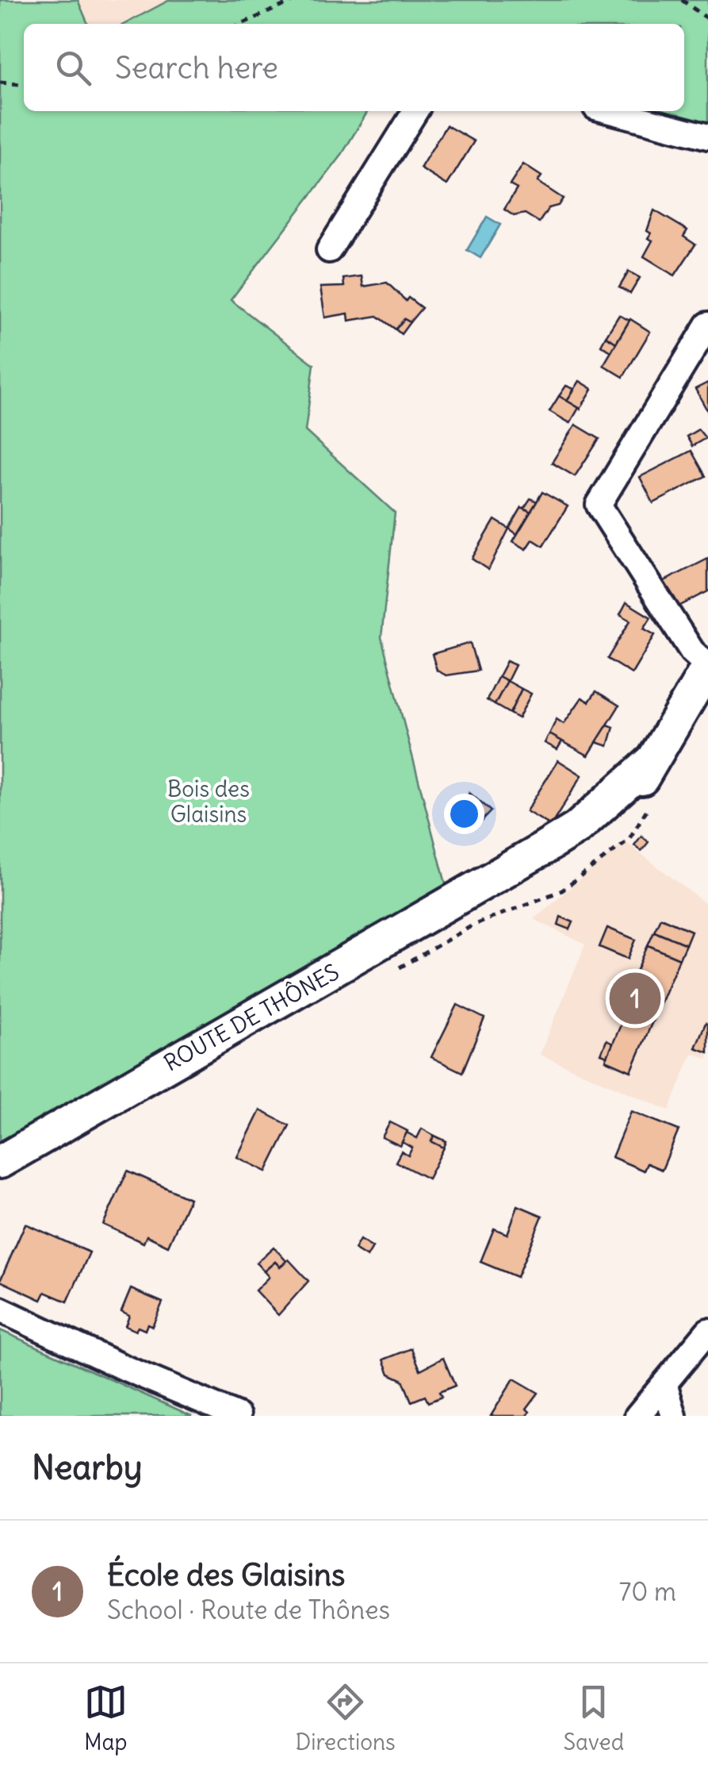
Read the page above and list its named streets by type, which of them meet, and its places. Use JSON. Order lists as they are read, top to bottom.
{
  "streets": {
    "main road": ["ROUTE DE THÔNES"]
  },
  "parks": ["Bois des Glaisins"],
  "page": {
    "search": "Search here",
    "pins": "1",
    "heading": "Nearby",
    "list": [
      {
        "mark": "1",
        "name": "École des Glaisins",
        "note": "School · Route de Thônes",
        "value": "70 m"
      }
    ],
    "nav": ["Map", "Directions", "Saved"]
  }
}
